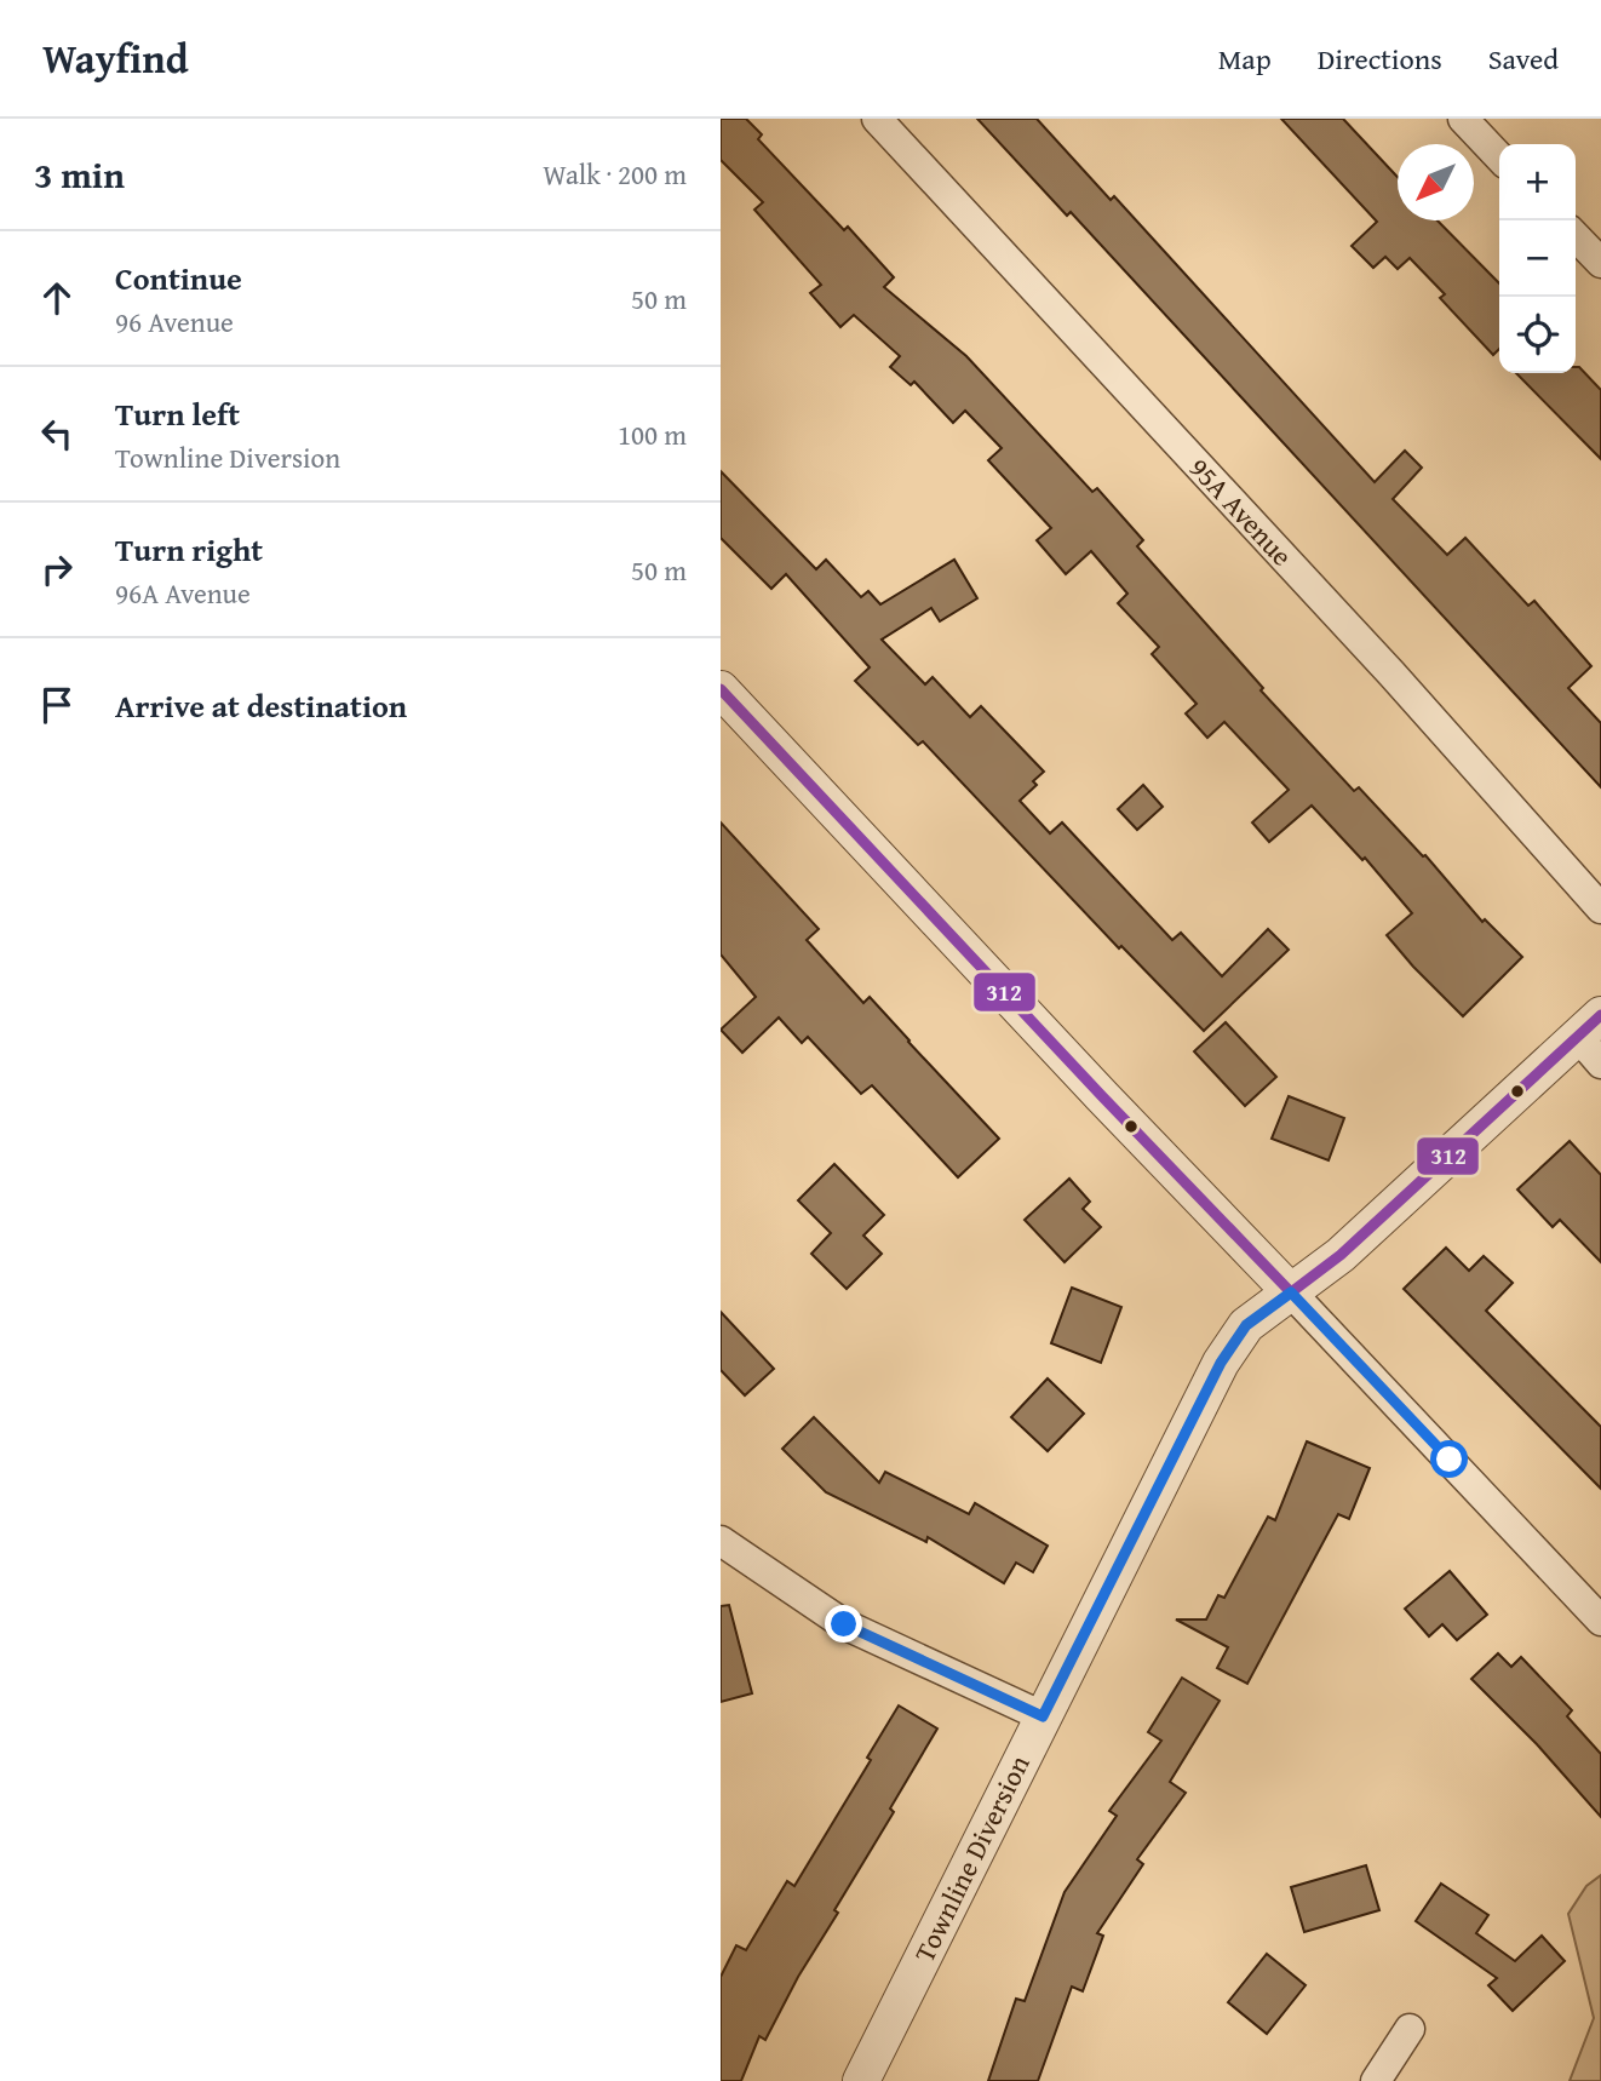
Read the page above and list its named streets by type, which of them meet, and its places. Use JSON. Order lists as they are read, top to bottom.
{
  "streets": {
    "street": ["95A Avenue", "Townline Diversion"]
  },
  "lines": ["transit line 312"],
  "north": "bottom left",
  "page": {
    "header": "Wayfind",
    "nav": ["Map", "Directions", "Saved"],
    "heading": ["3 min", "Walk · 200 m"],
    "map_buttons": ["+", "−"],
    "list": [
      ["Continue", "96 Avenue", "50 m"],
      ["Turn left", "Townline Diversion", "100 m"],
      ["Turn right", "96A Avenue", "50 m"],
      "Arrive at destination"
    ]
  }
}
